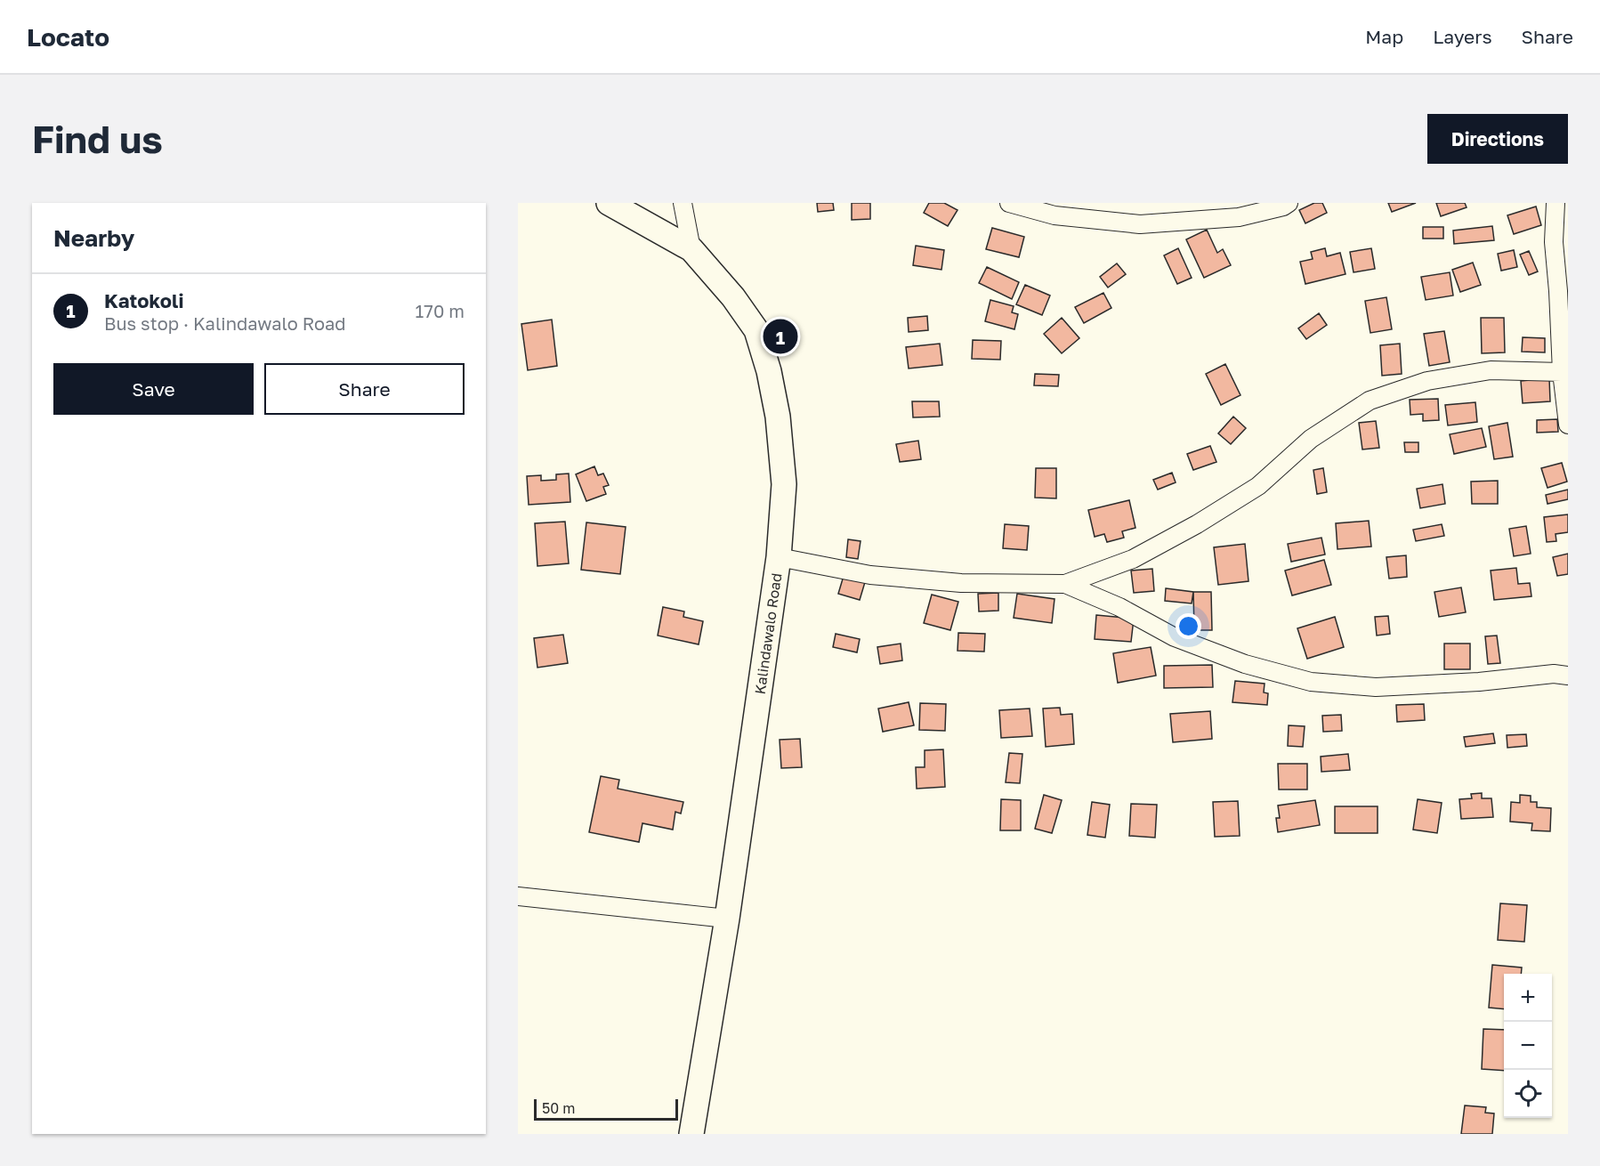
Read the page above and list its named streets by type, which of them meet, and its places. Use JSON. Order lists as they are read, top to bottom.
{
  "streets": {
    "street": ["Kalindawalo Road"]
  },
  "scale_bar": "50 m",
  "page": {
    "header": "Locato",
    "nav": ["Map", "Layers", "Share"],
    "buttons": [
      "Directions",
      ["Save", "Share"]
    ],
    "title": "Find us",
    "heading": "Nearby",
    "list": [
      {
        "mark": "1",
        "name": "Katokoli",
        "note": "Bus stop · Kalindawalo Road",
        "value": "170 m"
      }
    ],
    "pins": "1",
    "map_buttons": ["+", "−"],
    "scale": "50 m"
  }
}
